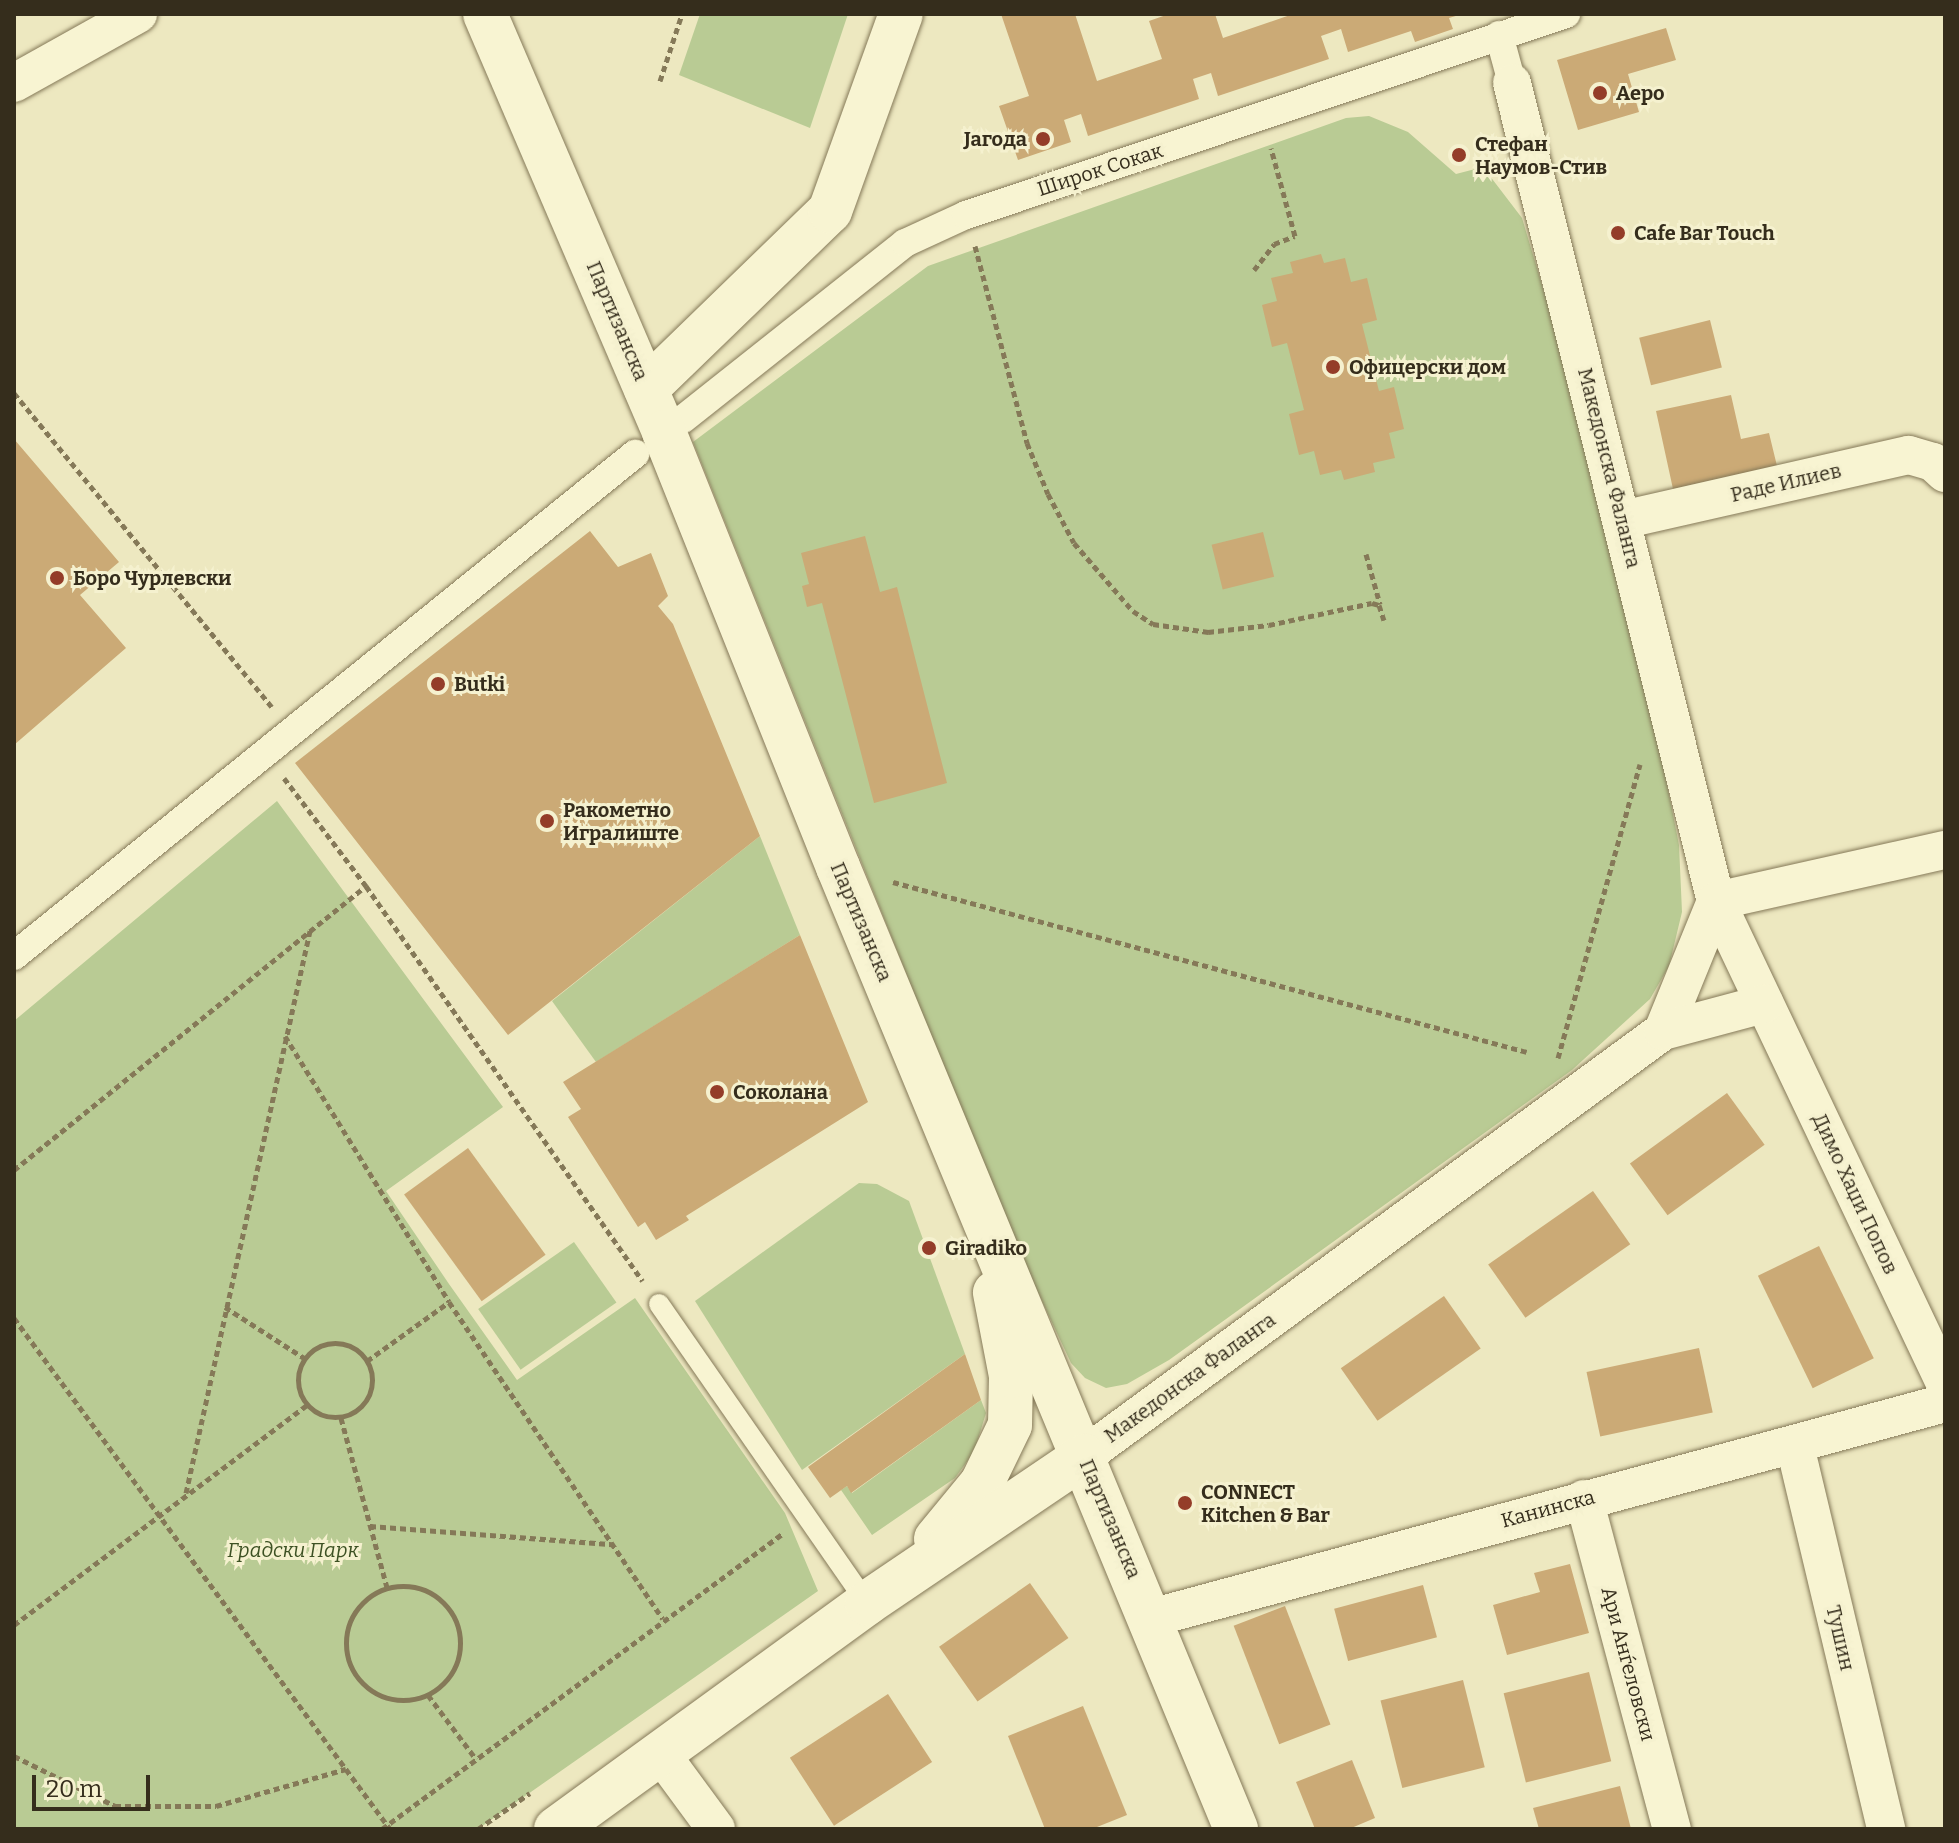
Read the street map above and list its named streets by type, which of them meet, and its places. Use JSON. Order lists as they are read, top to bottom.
{
  "streets": {
    "street": [
      "Широк Сокак",
      "Партизанска",
      "Македонска Фаланга",
      "Раде Илиев",
      "Димо Хаџи Попов",
      "Канинска",
      "Тушин",
      "Ари Анѓеловски"
    ]
  },
  "crossings": [
    ["Широк Сокак", "Македонска Фаланга"],
    ["Партизанска", "Македонска Фаланга"],
    ["Партизанска", "Канинска"],
    ["Македонска Фаланга", "Раде Илиев"],
    ["Македонска Фаланга", "Димо Хаџи Попов"],
    ["Канинска", "Тушин"],
    ["Канинска", "Ари Анѓеловски"]
  ],
  "parks": ["Градски Парк"],
  "places": [
    "Аеро",
    "Јагода",
    "Стефан Наумов-Стив",
    "Cafe Bar Touch",
    "Офицерски дом",
    "Боро Чурлевски",
    "Butki",
    "Ракометно Игралиште",
    "Соколана",
    "Giradiko",
    "CONNECT Kitchen & Bar"
  ],
  "scale_bar": "20 m"
}
